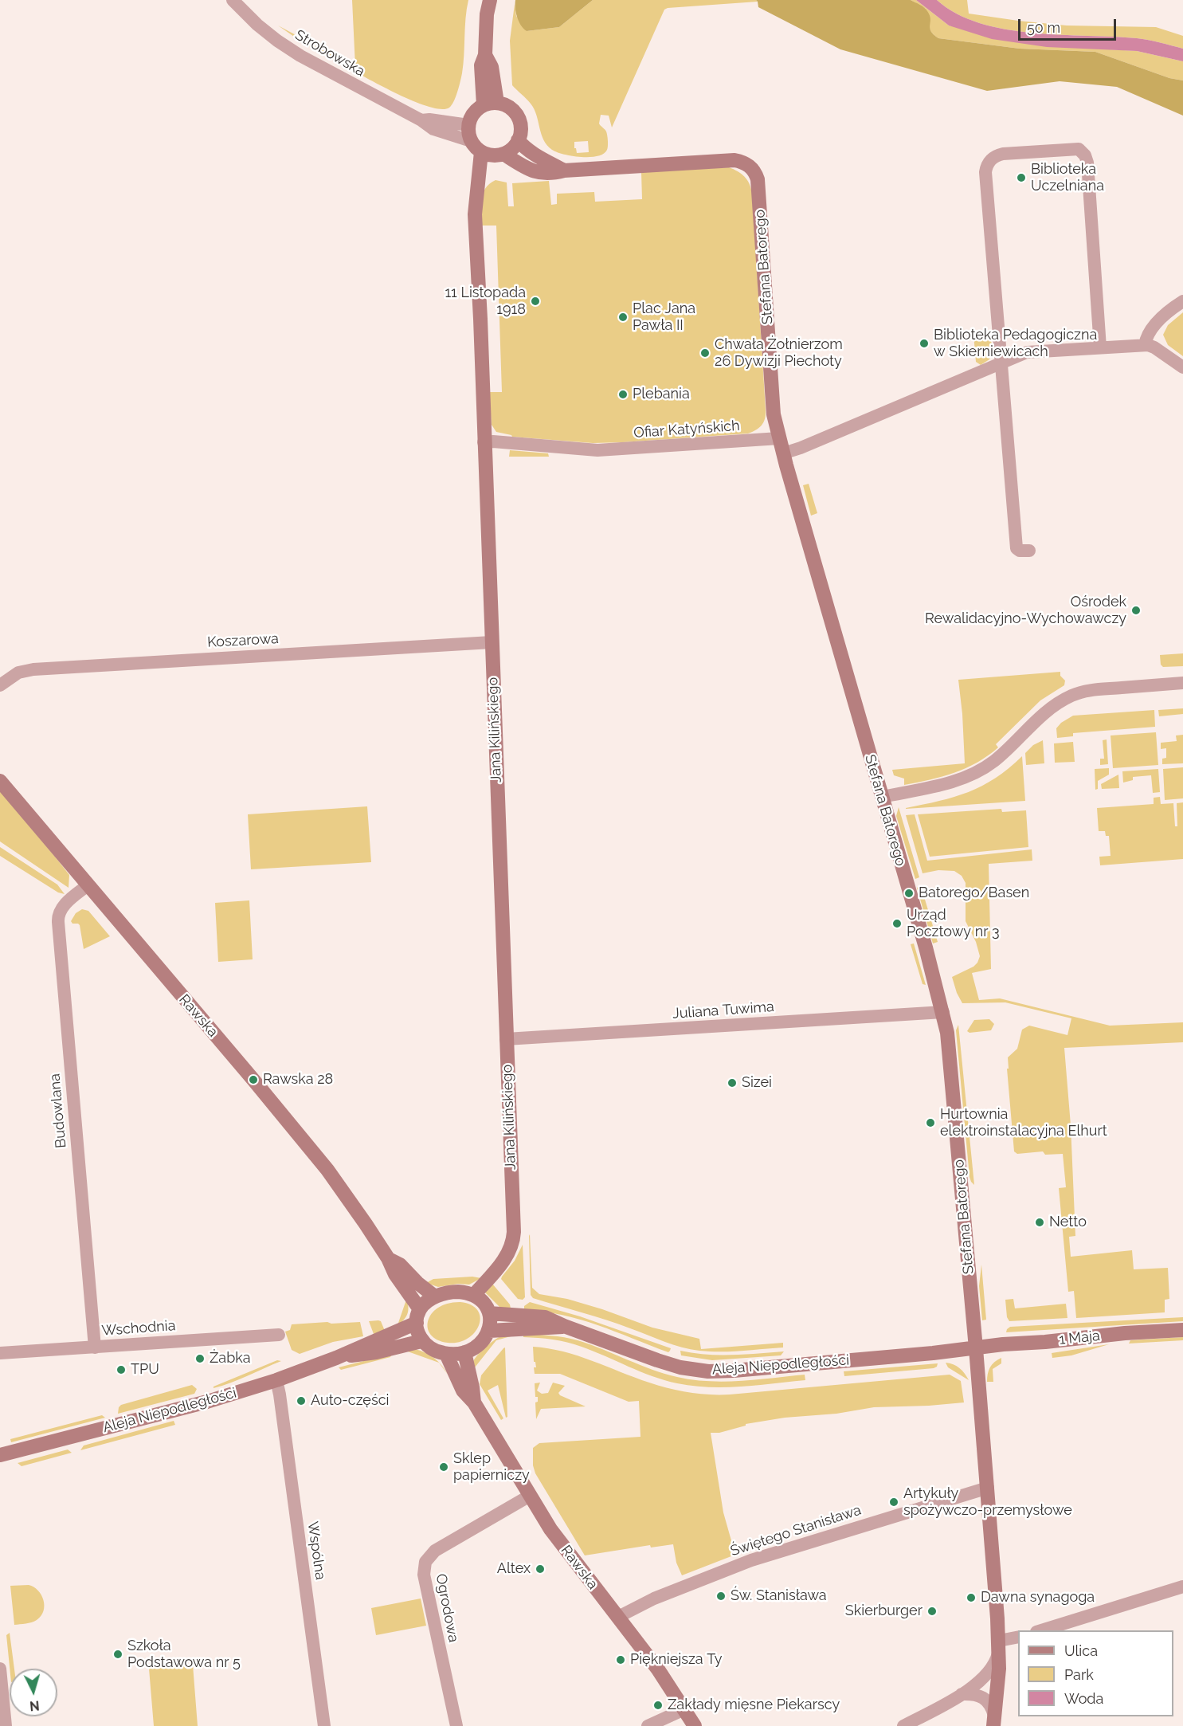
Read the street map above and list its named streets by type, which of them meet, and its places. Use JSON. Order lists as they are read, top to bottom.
{
  "streets": {
    "street": [
      "Strobowska",
      "Stefana Batorego",
      "Ofiar Katyńskich",
      "Koszarowa",
      "Jana Kilińskiego",
      "Juliana Tuwima",
      "Rawska",
      "Budowlana",
      "Wschodnia",
      "1 Maja",
      "Aleja Niepodległości",
      "Świętego Stanisława",
      "Wspólna",
      "Ogrodowa"
    ]
  },
  "crossings": [
    ["Strobowska", "Stefana Batorego"],
    ["Strobowska", "Jana Kilińskiego"],
    ["Stefana Batorego", "Ofiar Katyńskich"],
    ["Stefana Batorego", "Jana Kilińskiego"],
    ["Stefana Batorego", "Juliana Tuwima"],
    ["Stefana Batorego", "1 Maja"],
    ["Stefana Batorego", "Aleja Niepodległości"],
    ["Stefana Batorego", "Świętego Stanisława"],
    ["Ofiar Katyńskich", "Jana Kilińskiego"],
    ["Koszarowa", "Jana Kilińskiego"],
    ["Jana Kilińskiego", "Juliana Tuwima"],
    ["Jana Kilińskiego", "Rawska"],
    ["Jana Kilińskiego", "Aleja Niepodległości"],
    ["Rawska", "Budowlana"],
    ["Rawska", "Aleja Niepodległości"],
    ["Rawska", "Świętego Stanisława"],
    ["Rawska", "Ogrodowa"],
    ["Budowlana", "Wschodnia"],
    ["1 Maja", "Aleja Niepodległości"],
    ["Aleja Niepodległości", "Wspólna"]
  ],
  "places": [
    "Biblioteka Uczelniana",
    "11 Listopada 1918",
    "Plac Jana Pawła II",
    "Biblioteka Pedagogiczna w Skierniewicach",
    "Chwała Żołnierzom 26 Dywizji Piechoty",
    "Plebania",
    "Ośrodek Rewalidacyjno-Wychowawczy",
    "Batorego/Basen",
    "Urząd Pocztowy nr 3",
    "Rawska 28",
    "Sizei",
    "Hurtownia elektroinstalacyjna Elhurt",
    "Netto",
    "Żabka",
    "TPU",
    "Auto-części",
    "Sklep papierniczy",
    "Artykuły spożywczo-przemysłowe",
    "Altex",
    "Św. Stanisława",
    "Dawna synagoga",
    "Skierburger",
    "Szkoła Podstawowa nr 5",
    "Piękniejsza Ty",
    "Zakłady mięsne Piekarscy"
  ],
  "legend": ["Ulica", "Park", "Woda"],
  "scale_bar": "50 m",
  "north": "bottom"
}
